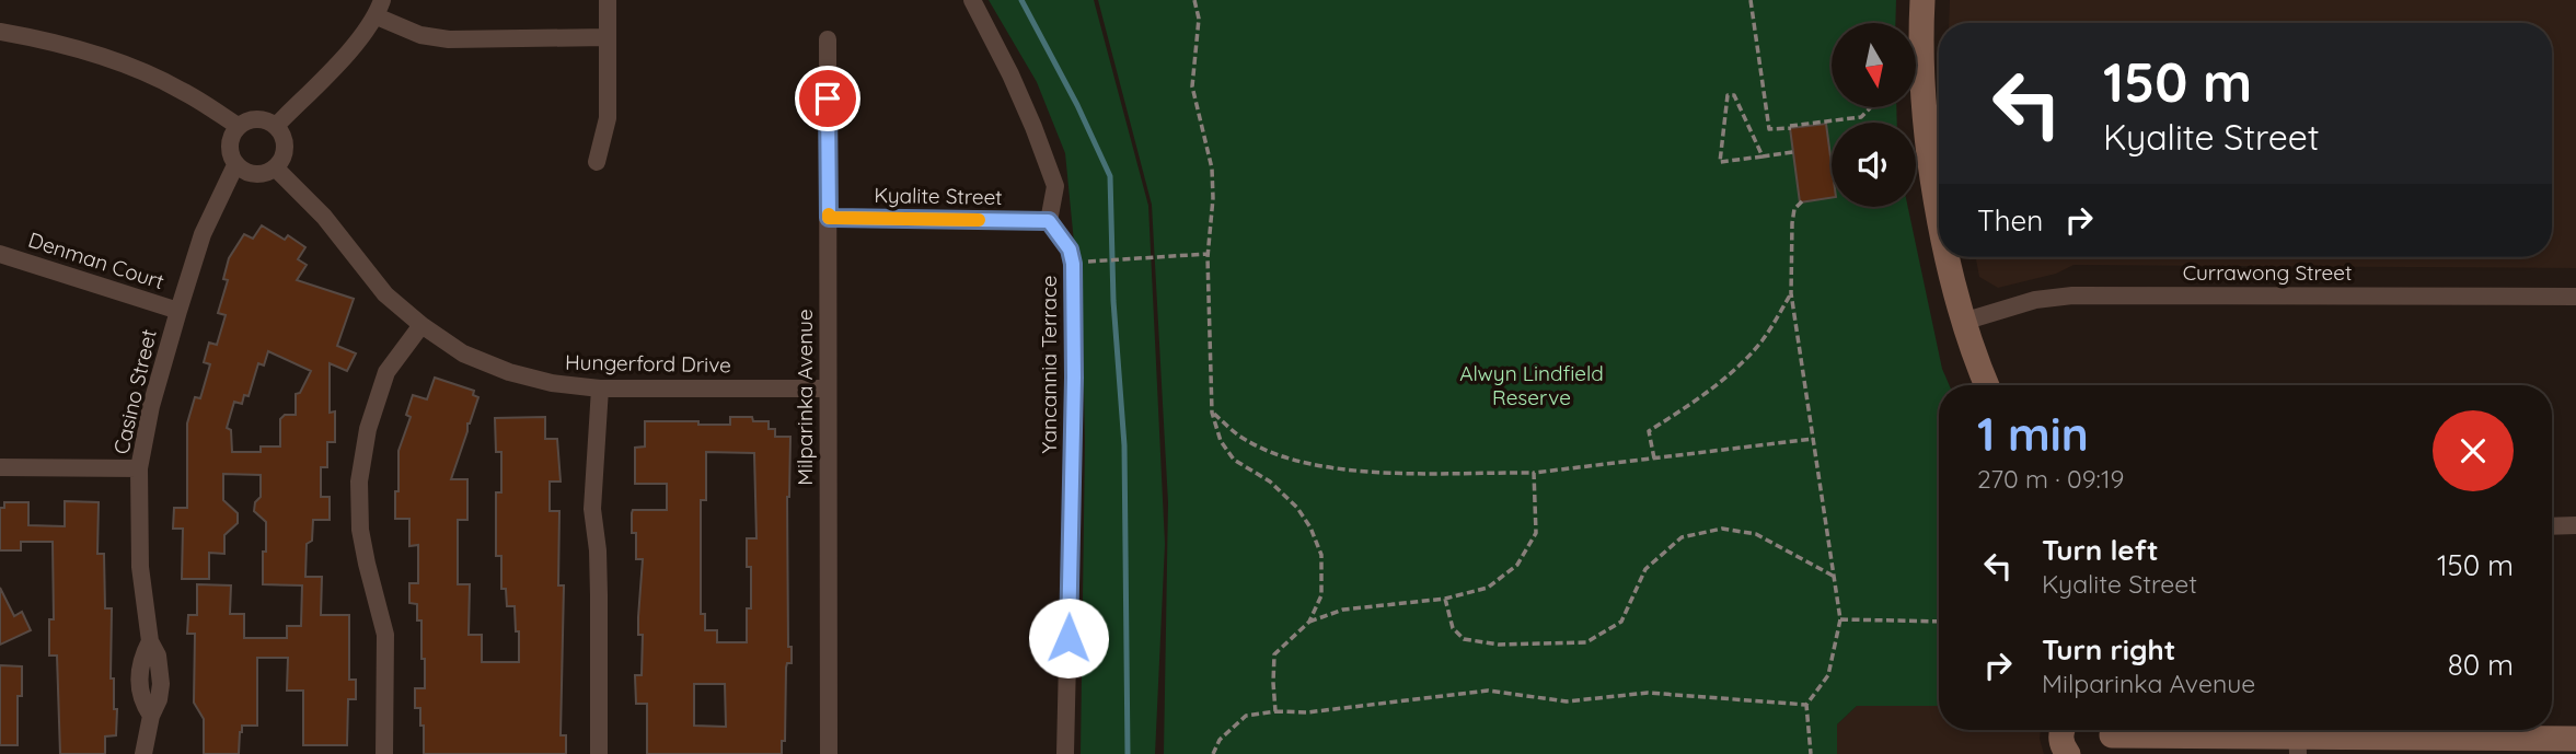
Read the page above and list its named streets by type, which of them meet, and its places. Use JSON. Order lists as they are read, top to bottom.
{
  "streets": {
    "street": [
      "Kyalite Street",
      "Denman Court",
      "Currawong Street",
      "Hungerford Drive",
      "Yancannia Terrace",
      "Casino Street",
      "Milparinka Avenue"
    ]
  },
  "crossings": [
    ["Kyalite Street", "Yancannia Terrace"],
    ["Kyalite Street", "Milparinka Avenue"],
    ["Denman Court", "Casino Street"],
    ["Hungerford Drive", "Casino Street"],
    ["Hungerford Drive", "Milparinka Avenue"]
  ],
  "parks": ["Alwyn Lindfield Reserve"],
  "north": "bottom",
  "page": {
    "turn": ["150 m", "Kyalite Street"],
    "then": "Then",
    "heading": ["1 min", "270 m · 09:19"],
    "list": [
      {
        "name": "Turn left",
        "note": "Kyalite Street",
        "value": "150 m"
      },
      {
        "name": "Turn right",
        "note": "Milparinka Avenue",
        "value": "80 m"
      }
    ]
  }
}
